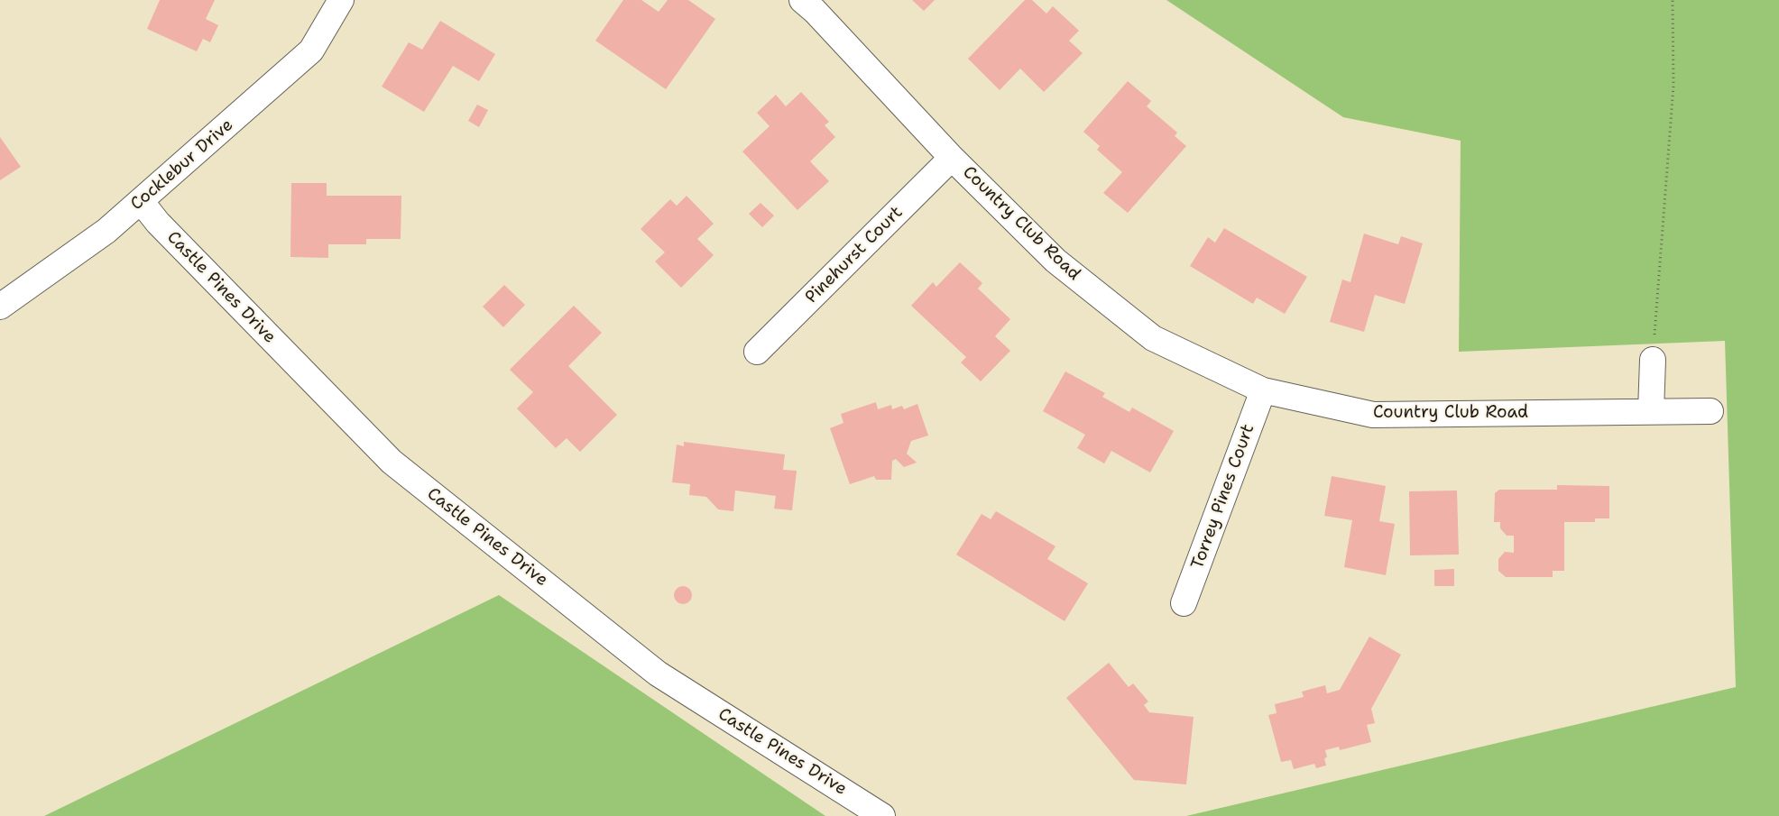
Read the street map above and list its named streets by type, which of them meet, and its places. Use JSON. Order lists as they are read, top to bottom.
{
  "streets": {
    "street": [
      "Cocklebur Drive",
      "Country Club Road",
      "Pinehurst Court",
      "Castle Pines Drive",
      "Torrey Pines Court"
    ]
  },
  "crossings": [
    ["Cocklebur Drive", "Castle Pines Drive"],
    ["Country Club Road", "Pinehurst Court"],
    ["Country Club Road", "Torrey Pines Court"]
  ]
}
